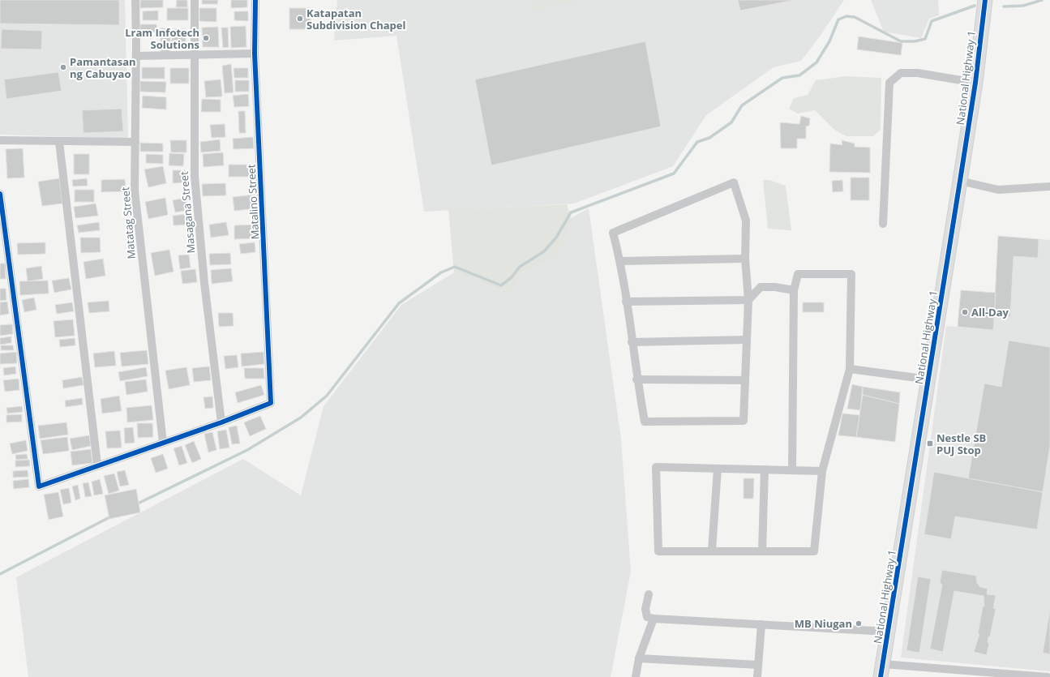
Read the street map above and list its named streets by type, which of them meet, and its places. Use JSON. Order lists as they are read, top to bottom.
{
  "streets": {
    "highway": ["National Highway 1"],
    "street": ["Matalino Street", "Masagana Street", "Matatag Street"]
  },
  "crossings": [
    ["Matalino Street", "Masagana Street"]
  ],
  "places": {
    "other": [
      "Katapatan Subdivision Chapel",
      "Lram Infotech Solutions",
      "Pamantasan ng Cabuyao",
      "All-Day",
      "MB Niugan"
    ],
    "transit": ["Nestle SB PUJ Stop"]
  }
}
